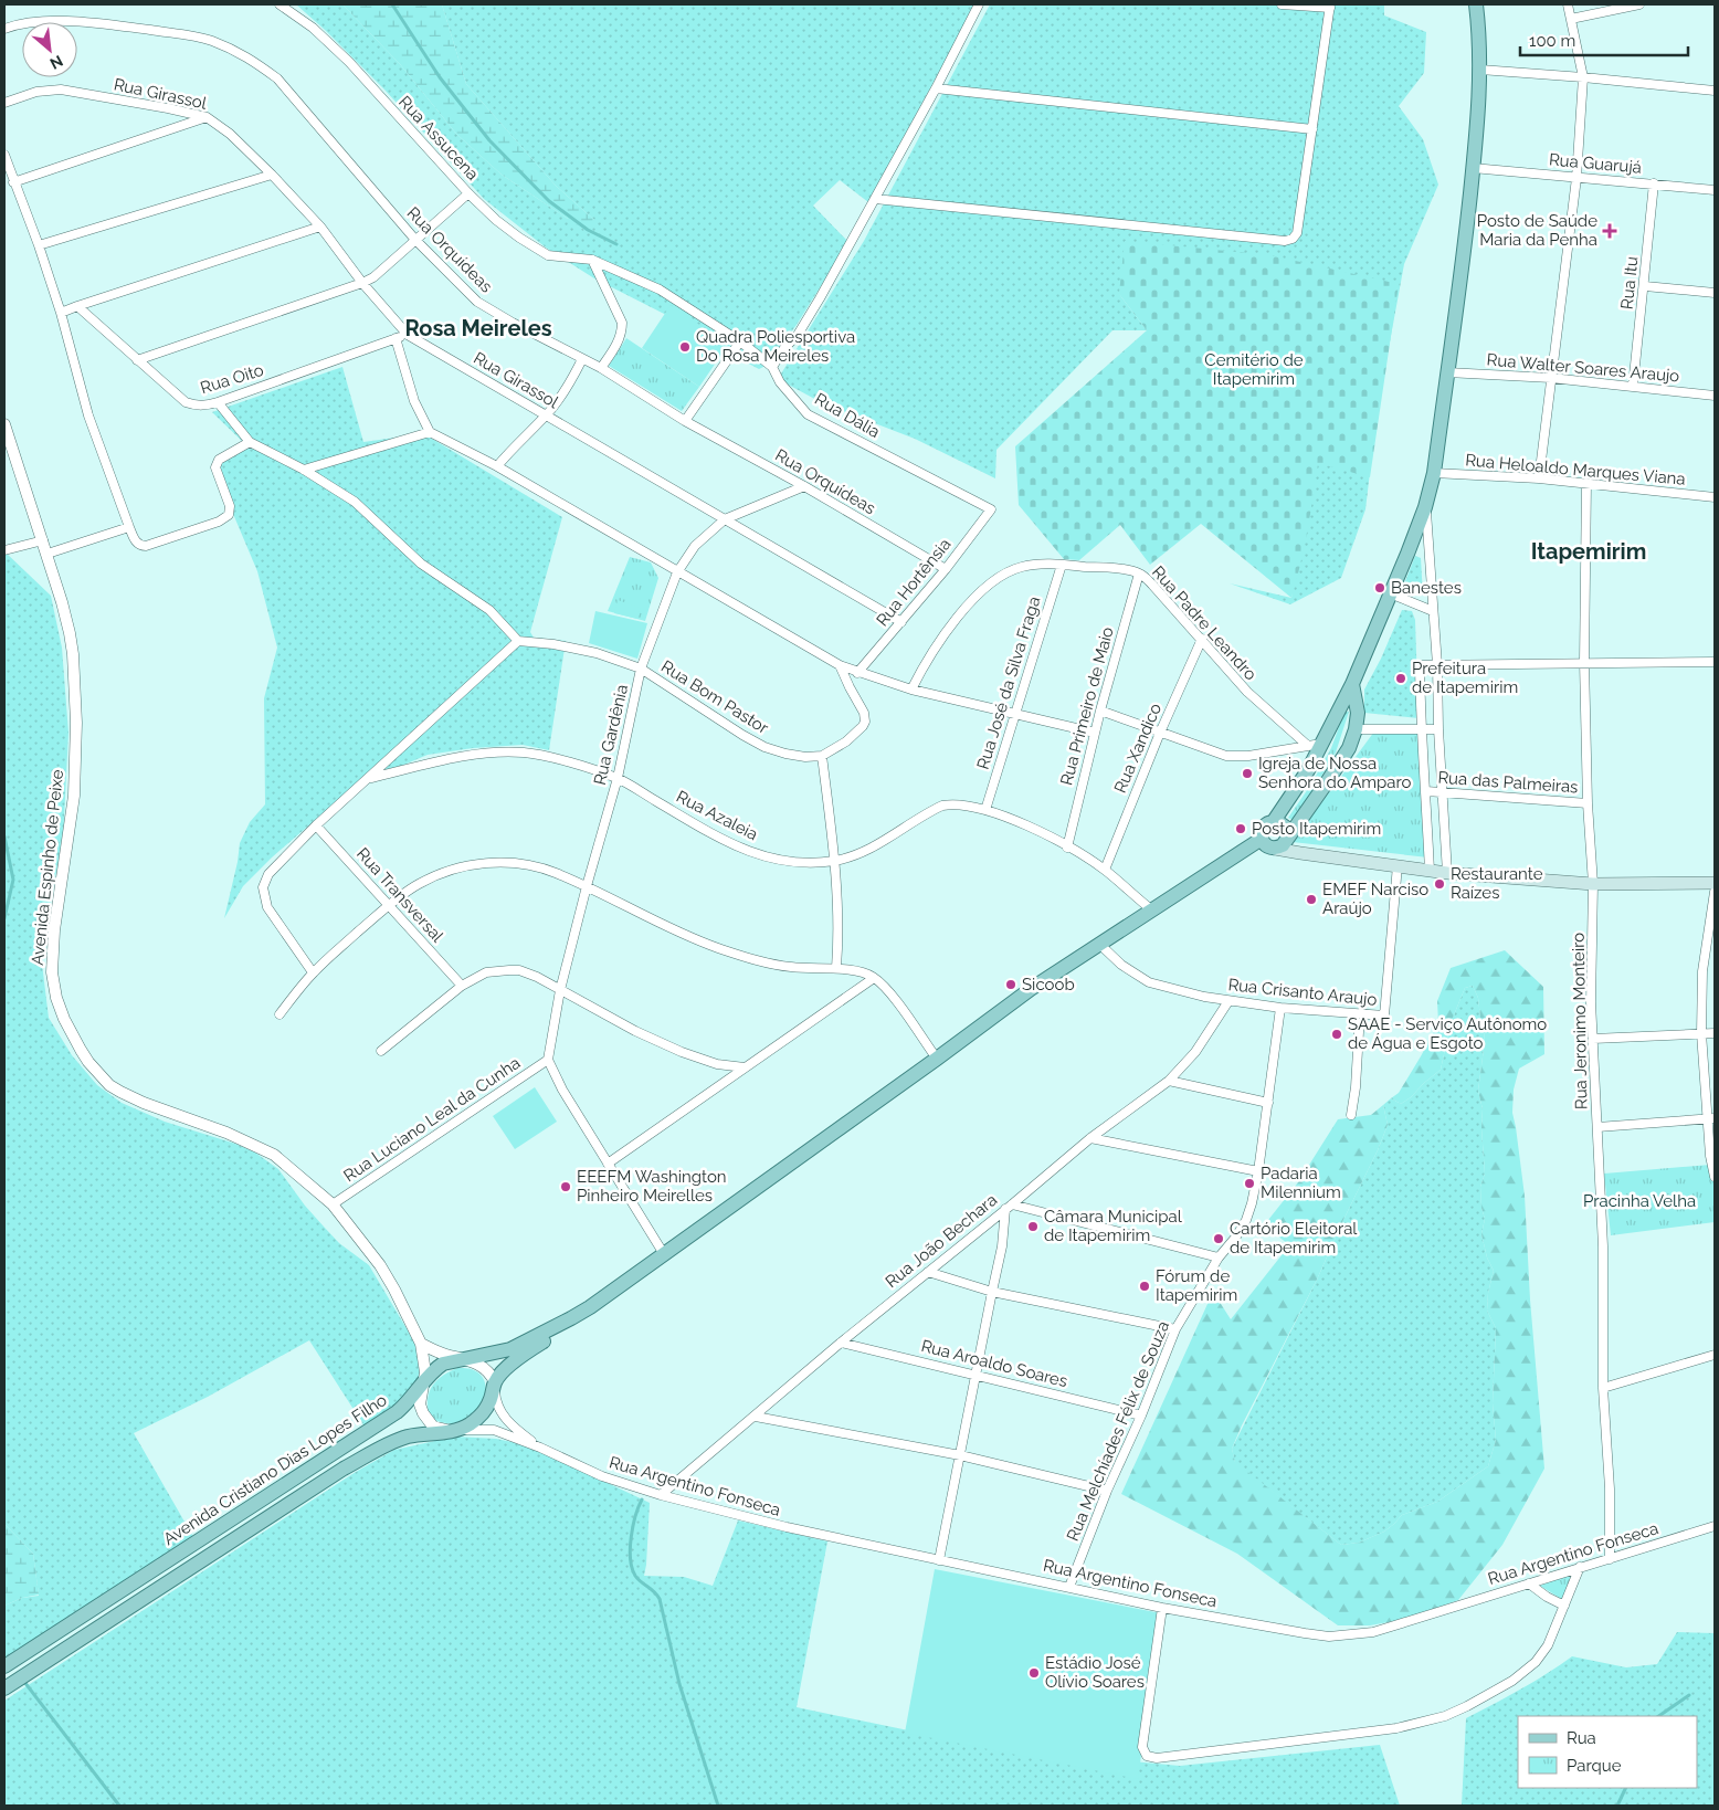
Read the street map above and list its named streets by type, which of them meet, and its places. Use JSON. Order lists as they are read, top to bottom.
{
  "streets": {
    "main road": ["Avenida Cristiano Dias Lopes Filho"],
    "street": [
      "Rua Girassol",
      "Rua Assucena",
      "Rua Guarujá",
      "Rua Orquídeas",
      "Rua Itu",
      "Rua Walter Soares Araujo",
      "Rua Oito",
      "Rua Dália",
      "Rua Heloaldo Marques Viana",
      "Rua Hortênsia",
      "Rua Padre Leandro",
      "Rua José da Silva Fraga",
      "Rua Bom Pastor",
      "Rua Primeiro de Maio",
      "Rua Gardênia",
      "Rua Xandico",
      "Rua das Palmeiras",
      "Rua Azaleia",
      "Avenida Espinho de Peixe",
      "Rua Transversal",
      "Rua Crisanto Araujo",
      "Rua Jeronimo Monteiro",
      "Rua Luciano Leal da Cunha",
      "Rua João Bechara",
      "Rua Aroaldo Soares",
      "Rua Melchíades Félix de Souza",
      "Rua Argentino Fonseca"
    ]
  },
  "crossings": [
    ["Rua Girassol", "Rua Oito"],
    ["Rua Girassol", "Rua Hortênsia"],
    ["Rua Girassol", "Rua Gardênia"],
    ["Rua Assucena", "Rua Dália"],
    ["Rua Guarujá", "Rua Itu"],
    ["Rua Orquídeas", "Rua Hortênsia"],
    ["Rua Orquídeas", "Rua Gardênia"],
    ["Rua Itu", "Rua Walter Soares Araujo"],
    ["Rua Dália", "Rua Hortênsia"],
    ["Rua Heloaldo Marques Viana", "Rua Jeronimo Monteiro"],
    ["Rua Padre Leandro", "Rua José da Silva Fraga"],
    ["Rua Padre Leandro", "Rua Primeiro de Maio"],
    ["Rua Padre Leandro", "Rua Xandico"],
    ["Rua José da Silva Fraga", "Rua Azaleia"],
    ["Rua Bom Pastor", "Rua Gardênia"],
    ["Rua Primeiro de Maio", "Rua Azaleia"],
    ["Rua Gardênia", "Rua Azaleia"],
    ["Rua Gardênia", "Rua Luciano Leal da Cunha"],
    ["Rua Xandico", "Rua Azaleia"],
    ["Rua das Palmeiras", "Rua Jeronimo Monteiro"],
    ["Avenida Espinho de Peixe", "Rua Luciano Leal da Cunha"],
    ["Avenida Espinho de Peixe", "Avenida Cristiano Dias Lopes Filho"],
    ["Rua Crisanto Araujo", "Rua João Bechara"],
    ["Rua Crisanto Araujo", "Rua Melchíades Félix de Souza"],
    ["Rua Jeronimo Monteiro", "Rua Argentino Fonseca"],
    ["Rua João Bechara", "Rua Aroaldo Soares"],
    ["Rua João Bechara", "Rua Argentino Fonseca"],
    ["Rua Aroaldo Soares", "Rua Melchíades Félix de Souza"],
    ["Rua Melchíades Félix de Souza", "Rua Argentino Fonseca"]
  ],
  "districts": ["Rosa Meireles", "Itapemirim"],
  "parks": ["Cemitério de Itapemirim", "Pracinha Velha"],
  "places": {
    "health": ["Posto de Saúde Maria da Penha"],
    "other": [
      "Quadra Poliesportiva Do Rosa Meireles",
      "Banestes",
      "Prefeitura de Itapemirim",
      "Igreja de Nossa Senhora do Amparo",
      "Posto Itapemirim",
      "Restaurante Raízes",
      "EMEF Narciso Araújo",
      "Sicoob",
      "SAAE - Serviço Autônomo de Água e Esgoto",
      "Padaria Milennium",
      "EEEFM Washington Pinheiro Meirelles",
      "Câmara Municipal de Itapemirim",
      "Cartório Eleitoral de Itapemirim",
      "Fórum de Itapemirim",
      "Estádio José Olívio Soares"
    ]
  },
  "legend": ["Rua", "Parque"],
  "scale_bar": "100 m",
  "north": "bottom right"
}
